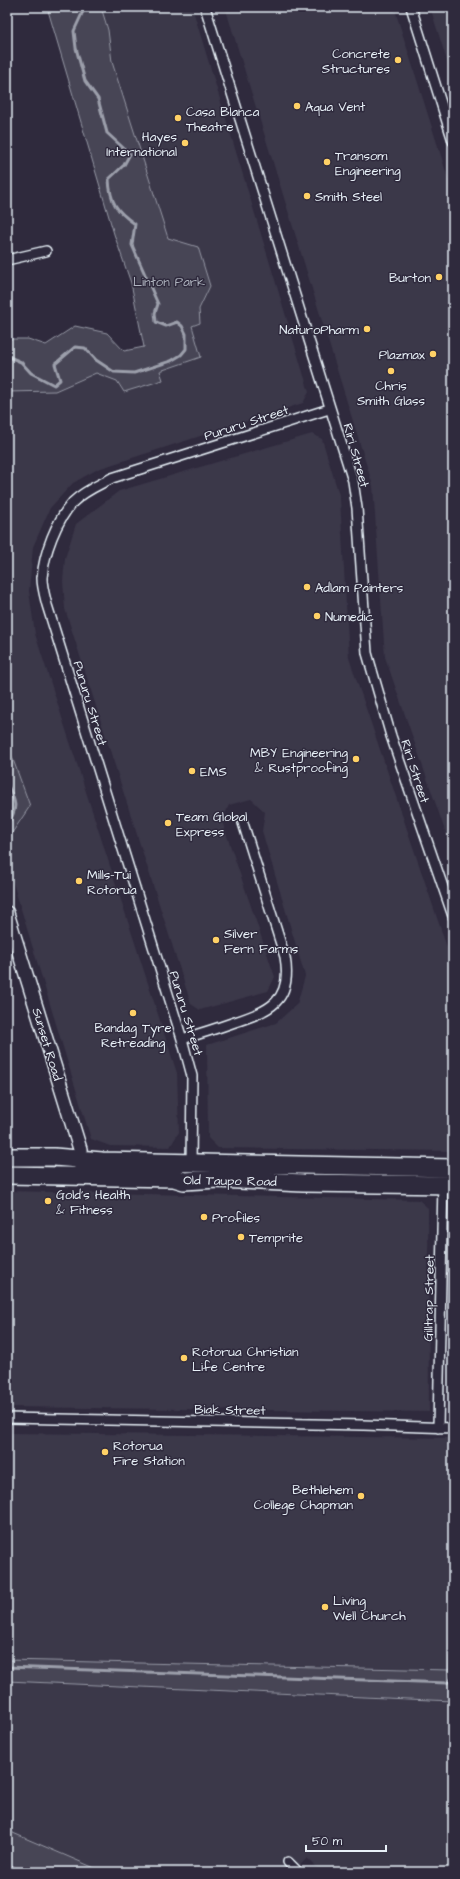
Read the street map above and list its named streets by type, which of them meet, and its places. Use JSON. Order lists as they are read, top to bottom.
{
  "streets": {
    "highway": ["Old Taupo Road"],
    "main road": ["Sunset Road"],
    "street": [
      "Pururu Street",
      "Riri Street",
      "Gilltrap Street",
      "Biak Street"
    ]
  },
  "crossings": [
    ["Pururu Street", "Riri Street"],
    ["Pururu Street", "Old Taupo Road"],
    ["Sunset Road", "Old Taupo Road"],
    ["Old Taupo Road", "Gilltrap Street"],
    ["Gilltrap Street", "Biak Street"]
  ],
  "parks": ["Linton Park"],
  "places": [
    "Concrete Structures",
    "Aqua Vent",
    "Casa Blanca Theatre",
    "Hayes International",
    "Transom Engineering",
    "Smith Steel",
    "Burton",
    "NaturoPharm",
    "Plazmax",
    "Chris Smith Glass",
    "Adlam Painters",
    "Numedic",
    "MBY Engineering & Rustproofing",
    "EMS",
    "Team Global Express",
    "Mills-Tui Rotorua",
    "Silver Fern Farms",
    "Bandag Tyre Retreading",
    "Gold's Health & Fitness",
    "Profiles",
    "Temprite",
    "Rotorua Christian Life Centre",
    "Rotorua Fire Station",
    "Bethlehem College Chapman",
    "Living Well Church"
  ],
  "scale_bar": "50 m"
}
